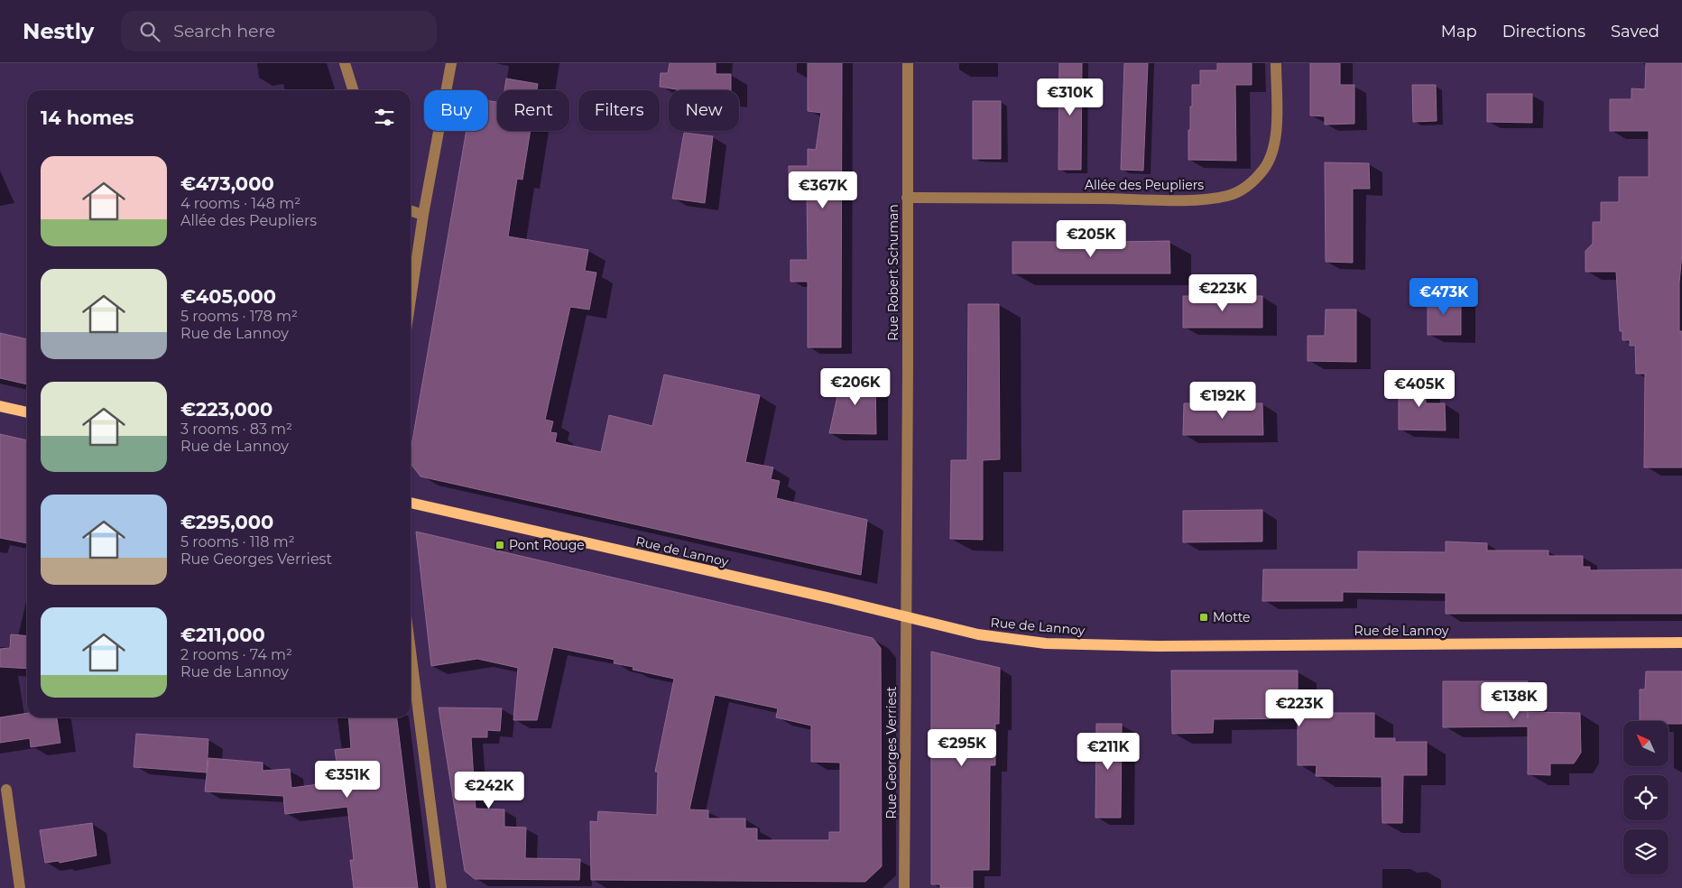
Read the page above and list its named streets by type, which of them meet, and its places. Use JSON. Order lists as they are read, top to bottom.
{
  "streets": {
    "main road": ["Rue de Lannoy"],
    "street": ["Allée des Peupliers", "Rue Robert Schuman", "Rue Georges Verriest"]
  },
  "crossings": [
    ["Allée des Peupliers", "Rue Robert Schuman"],
    ["Rue Robert Schuman", "Rue de Lannoy"],
    ["Rue Robert Schuman", "Rue Georges Verriest"],
    ["Rue de Lannoy", "Rue Georges Verriest"]
  ],
  "places": {
    "transit": ["Pont Rouge", "Motte"]
  },
  "north": "top left",
  "page": {
    "header": "Nestly",
    "search": "Search here",
    "nav": ["Map", "Directions", "Saved"],
    "price": [
      "€310K",
      "€367K",
      "€205K",
      "€223K",
      "€473K",
      "€206K",
      "€405K",
      "€192K",
      "€138K",
      "€223K",
      "€295K",
      "€211K",
      "€351K",
      "€242K"
    ],
    "chip": [
      "Buy",
      "Rent",
      "Filters",
      "New"
    ],
    "heading": "14 homes",
    "list": [
      {
        "name": "€473,000",
        "note": "4 rooms · 148 m² · Allée des Peupliers"
      },
      {
        "name": "€405,000",
        "note": "5 rooms · 178 m² · Rue de Lannoy"
      },
      {
        "name": "€223,000",
        "note": "3 rooms · 83 m² · Rue de Lannoy"
      },
      {
        "name": "€295,000",
        "note": "5 rooms · 118 m² · Rue Georges Verriest"
      },
      {
        "name": "€211,000",
        "note": "2 rooms · 74 m² · Rue de Lannoy"
      }
    ]
  }
}
